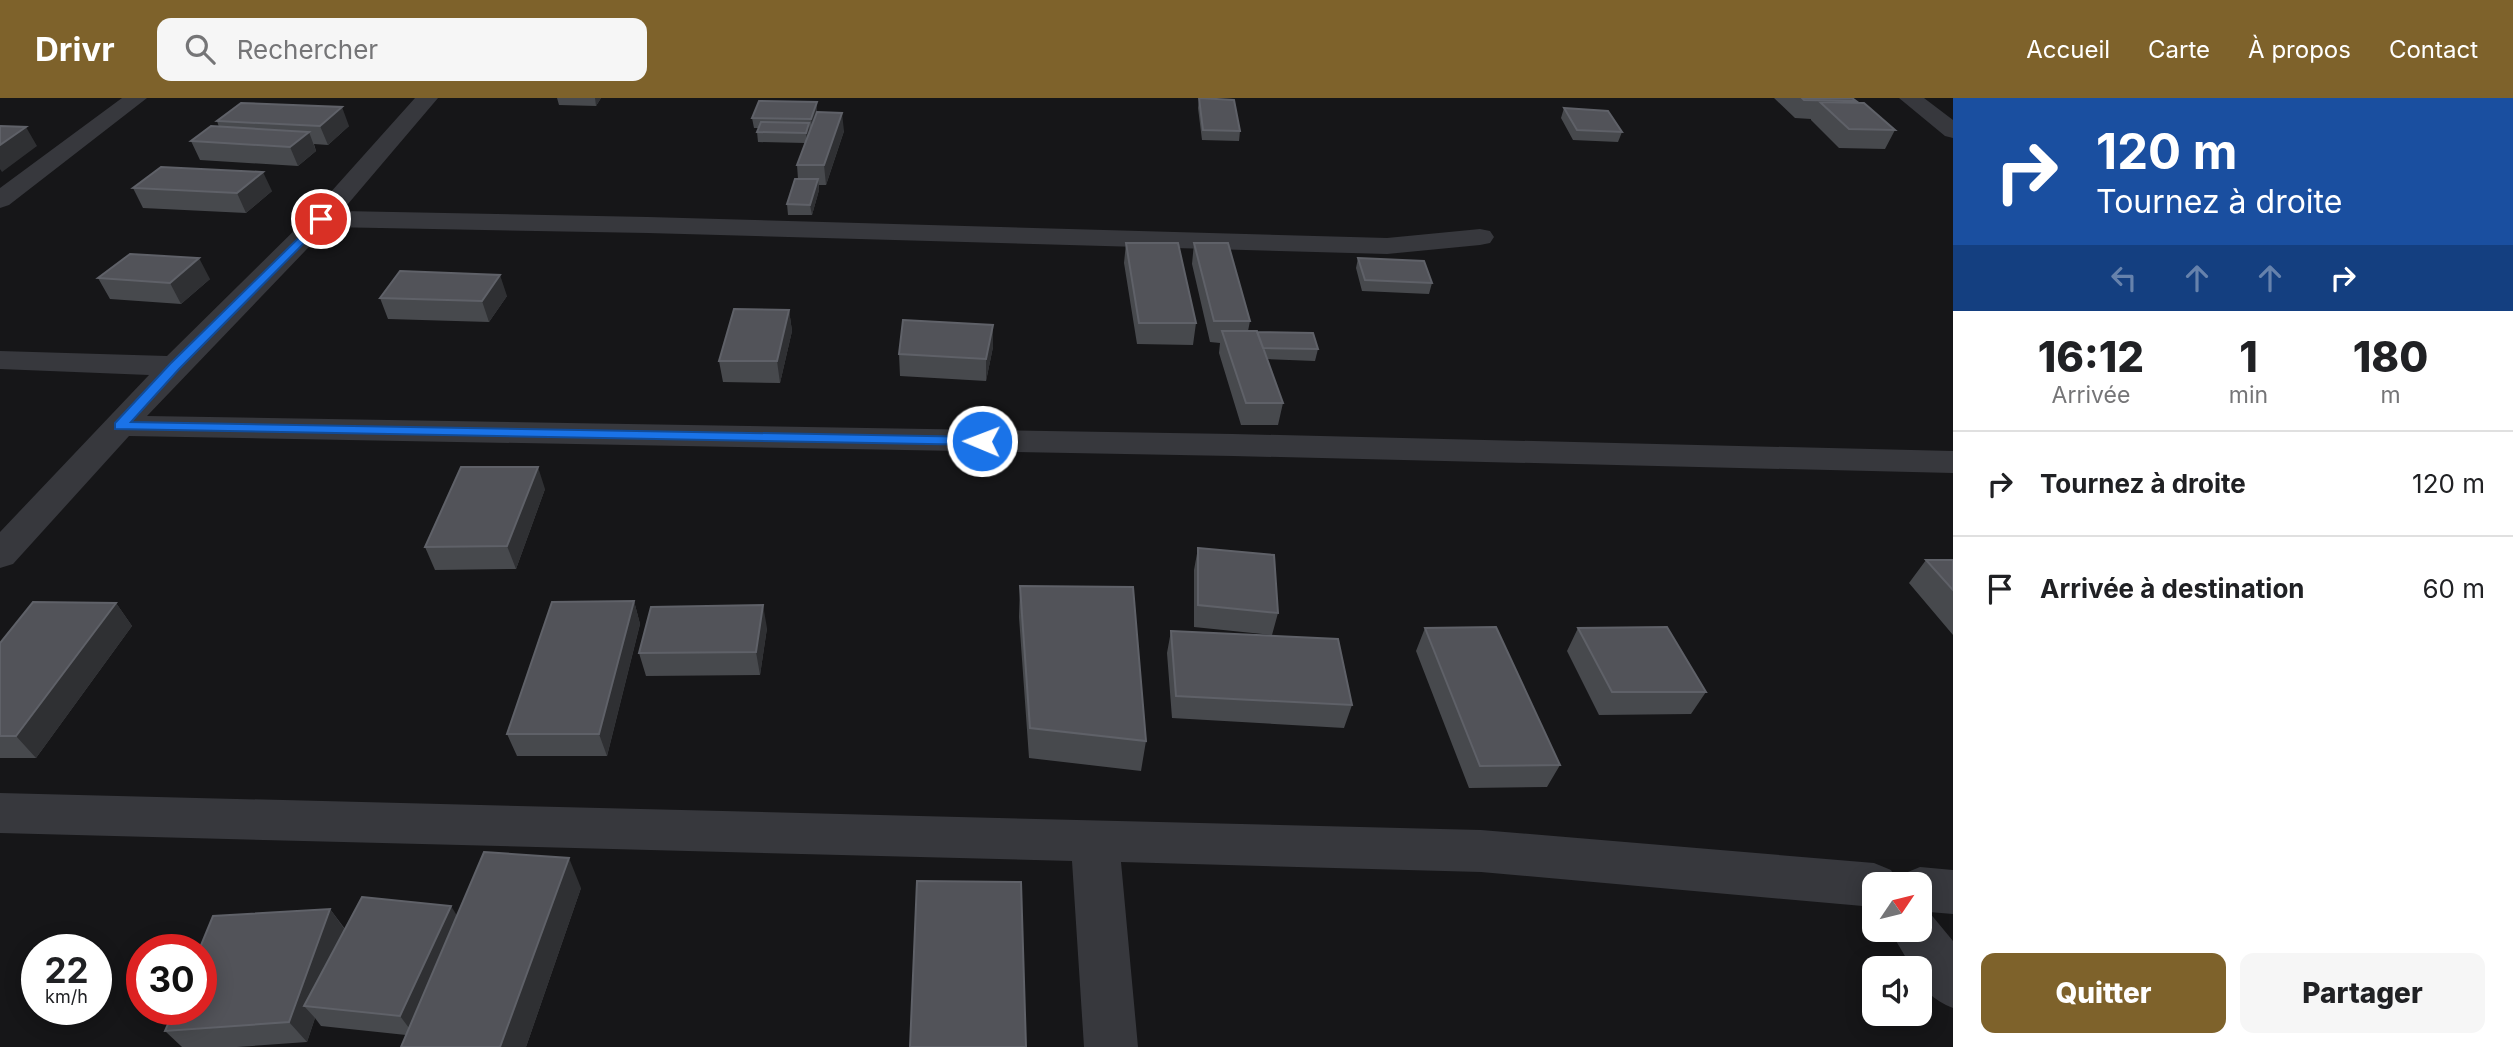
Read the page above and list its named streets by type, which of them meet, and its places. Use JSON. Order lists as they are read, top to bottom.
{
  "north": "top right",
  "page": {
    "header": "Drivr",
    "search": "Rechercher",
    "nav": [
      "Accueil",
      "Carte",
      "À propos",
      "Contact"
    ],
    "turn": ["120 m", "Tournez à droite"],
    "eta": [
      "16:12",
      "Arrivée",
      "1",
      "min",
      "180",
      "m"
    ],
    "list": [
      {
        "name": "Tournez à droite",
        "value": "120 m"
      },
      {
        "name": "Arrivée à destination",
        "value": "60 m"
      }
    ],
    "speed": "22 km/h",
    "limit": "30",
    "buttons": ["Quitter", "Partager"]
  }
}
